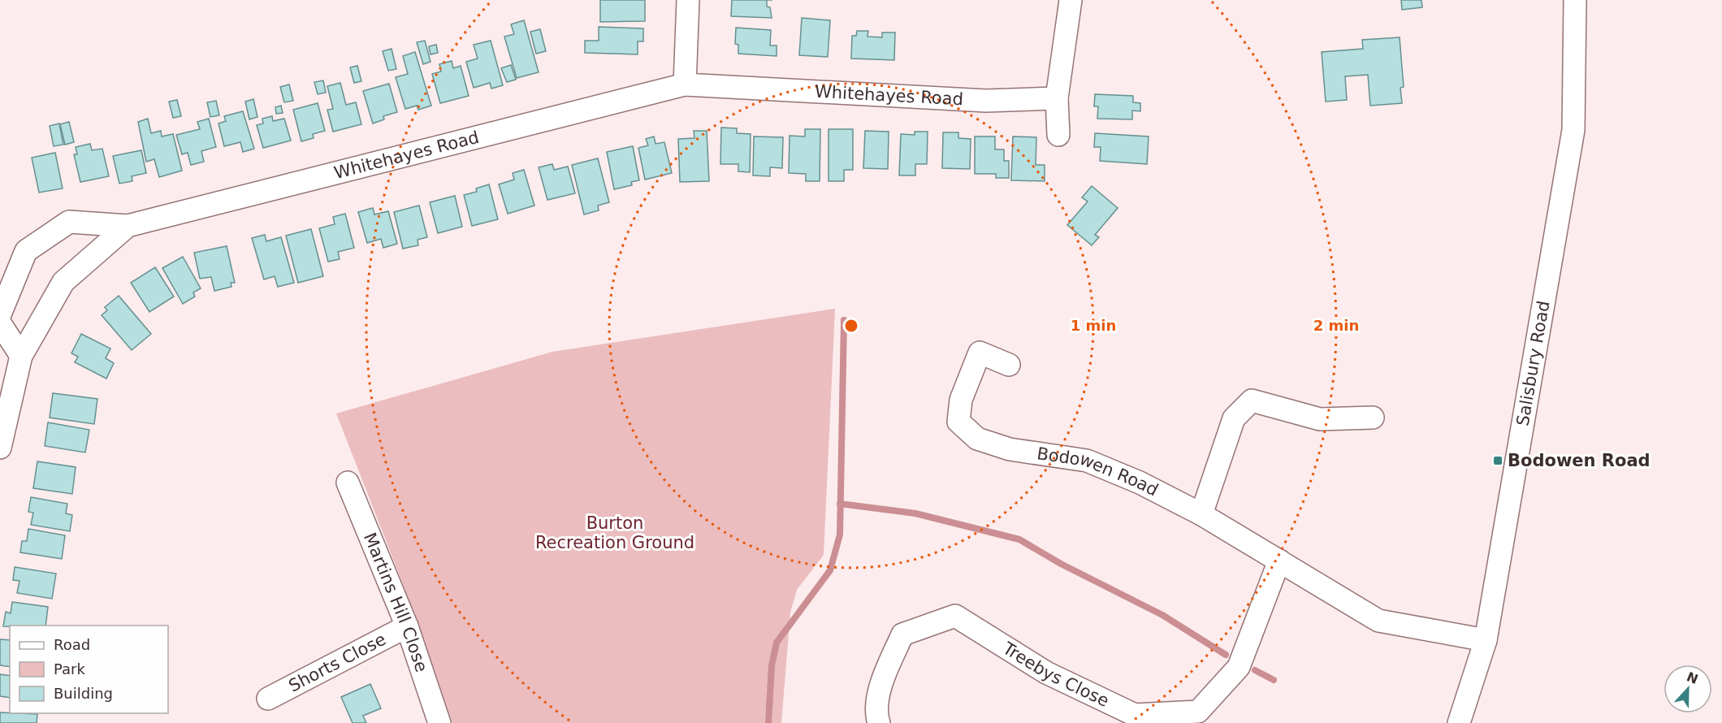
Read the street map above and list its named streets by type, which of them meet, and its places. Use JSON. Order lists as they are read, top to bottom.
{
  "streets": {
    "street": [
      "Whitehayes Road",
      "Salisbury Road",
      "Bodowen Road",
      "Martins Hill Close",
      "Shorts Close",
      "Treebys Close"
    ]
  },
  "crossings": [
    ["Salisbury Road", "Bodowen Road"],
    ["Bodowen Road", "Treebys Close"],
    ["Martins Hill Close", "Shorts Close"]
  ],
  "parks": ["Burton Recreation Ground"],
  "places": {
    "transit": ["Bodowen Road"]
  },
  "legend": ["Road", "Park", "Building"],
  "north": "top",
  "rings": ["1 min", "2 min"]
}
